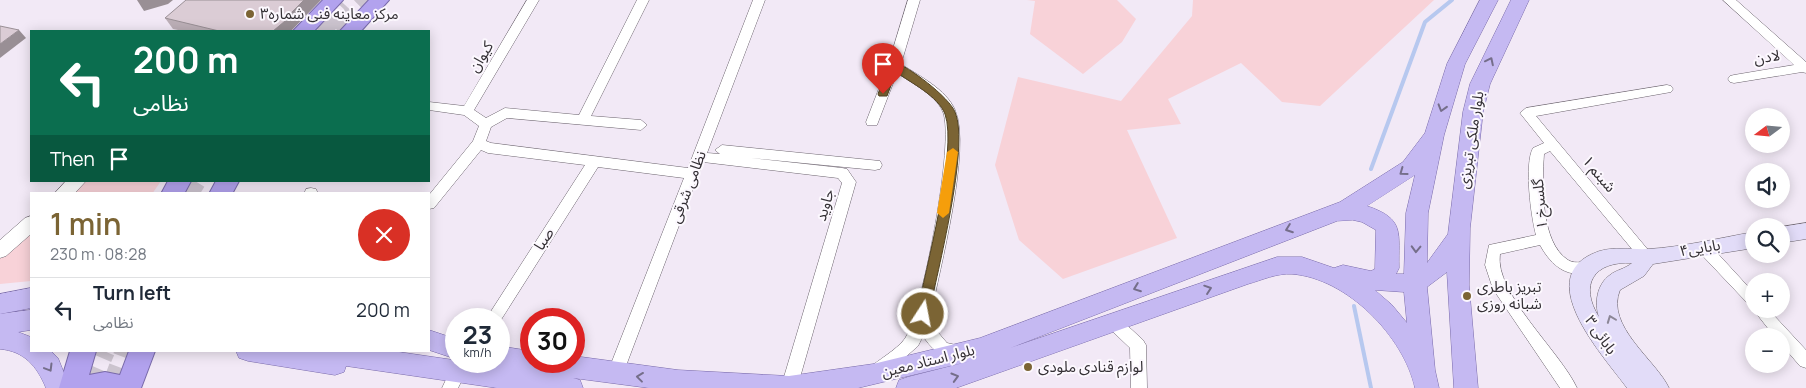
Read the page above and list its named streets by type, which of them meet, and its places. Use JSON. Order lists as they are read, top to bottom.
{
  "streets": {
    "main road": [
      "بلوار ملکى تبریزى",
      "بابایی۴",
      "بابائی ۳",
      "بلوار استاد معین"
    ],
    "street": [
      "کیوان",
      "لادن",
      "شبنم ۱",
      "نظامی شرقی",
      "گلسرخ ۱",
      "جاوید",
      "صبا"
    ]
  },
  "crossings": [
    ["بلوار ملکى تبریزى", "بلوار استاد معین"],
    ["شبنم ۱", "گلسرخ ۱"],
    ["شبنم ۱", "بابایی۴"],
    ["شبنم ۱", "بابائی ۳"],
    ["نظامی شرقی", "جاوید"],
    ["نظامی شرقی", "بلوار استاد معین"],
    ["جاوید", "بلوار استاد معین"],
    ["بابایی۴", "بابائی ۳"]
  ],
  "places": ["مرکز معاینه فنی شماره۳", "تبریز باطری شبانه روزی", "لوازم قنادی ملودی"],
  "north": "left",
  "page": {
    "turn": ["200 m", "نظامی"],
    "map_buttons": ["+", "−"],
    "then": "Then",
    "heading": ["1 min", "230 m · 08:28"],
    "list": [
      {
        "name": "Turn left",
        "note": "نظامی",
        "value": "200 m"
      }
    ],
    "speed": "23 km/h",
    "limit": "30"
  }
}
